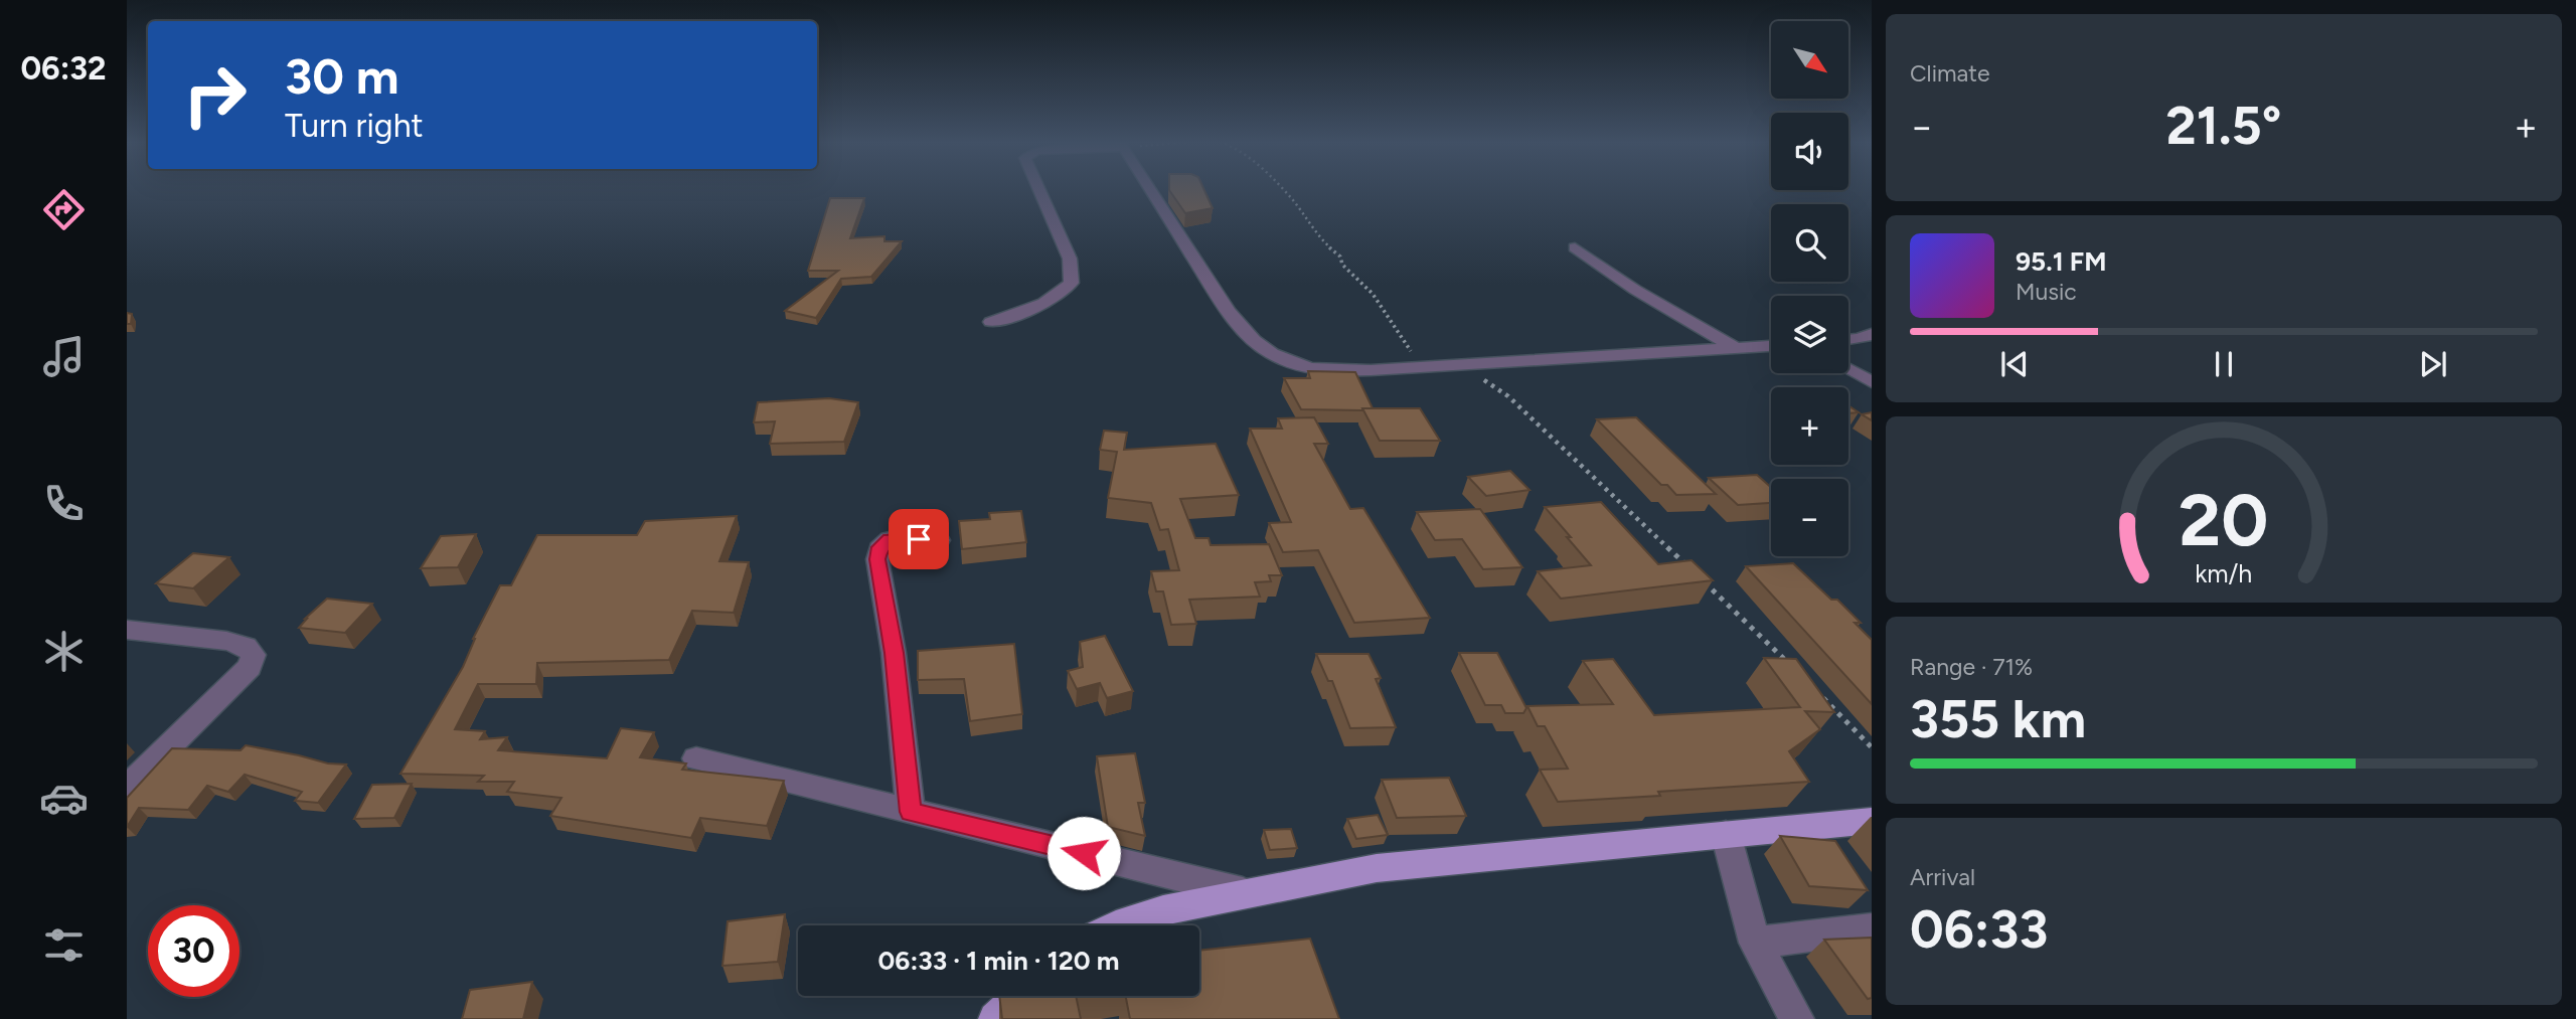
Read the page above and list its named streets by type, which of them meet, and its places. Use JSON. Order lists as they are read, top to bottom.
{
  "north": "bottom right",
  "page": {
    "tabs": "06:32",
    "tile": [
      "Climate",
      ["Range · 71%", "355 km"],
      ["Arrival", "06:33"]
    ],
    "map_buttons": ["+", "−"],
    "turn": ["30 m", "Turn right"],
    "heat": ["−", "21.5°", "+"],
    "song": ["95.1 FM", "Music"],
    "limit": "30",
    "trip": "06:33 · 1 min · 120 m",
    "gauge": ["20", "km/h"]
  }
}
